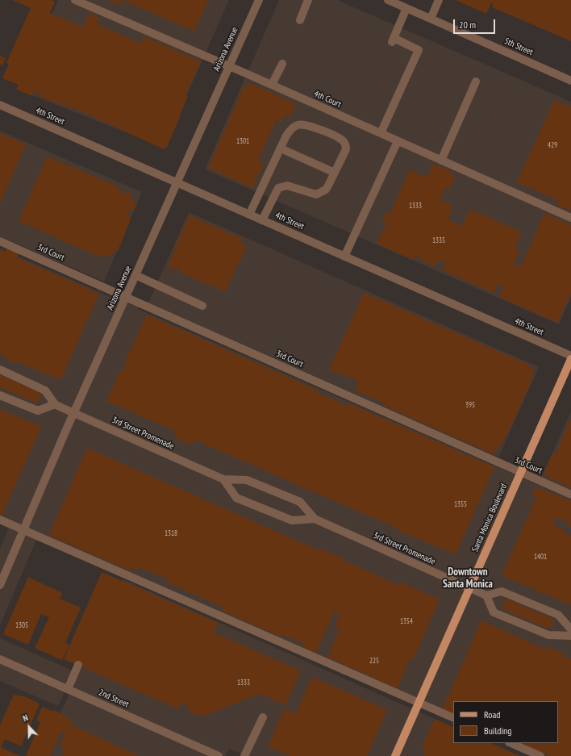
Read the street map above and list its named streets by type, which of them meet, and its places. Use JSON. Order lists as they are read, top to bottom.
{
  "streets": {
    "main road": ["Santa Monica Boulevard"],
    "street": [
      "5th Street",
      "Arizona Avenue",
      "4th Court",
      "4th Street",
      "3rd Court",
      "3rd Street Promenade",
      "2nd Street"
    ]
  },
  "crossings": [
    ["Arizona Avenue", "4th Court"],
    ["Arizona Avenue", "4th Street"],
    ["Arizona Avenue", "3rd Court"],
    ["Arizona Avenue", "3rd Street Promenade"],
    ["3rd Court", "Santa Monica Boulevard"],
    ["3rd Street Promenade", "Santa Monica Boulevard"]
  ],
  "districts": ["Downtown Santa Monica"],
  "house_numbers": [
    "1301",
    "429",
    "1333",
    "1335",
    "395",
    "1355",
    "1318",
    "1401",
    "1354",
    "1305",
    "225",
    "1333"
  ],
  "legend": ["Road", "Building"],
  "scale_bar": "20 m",
  "north": "top"
}
